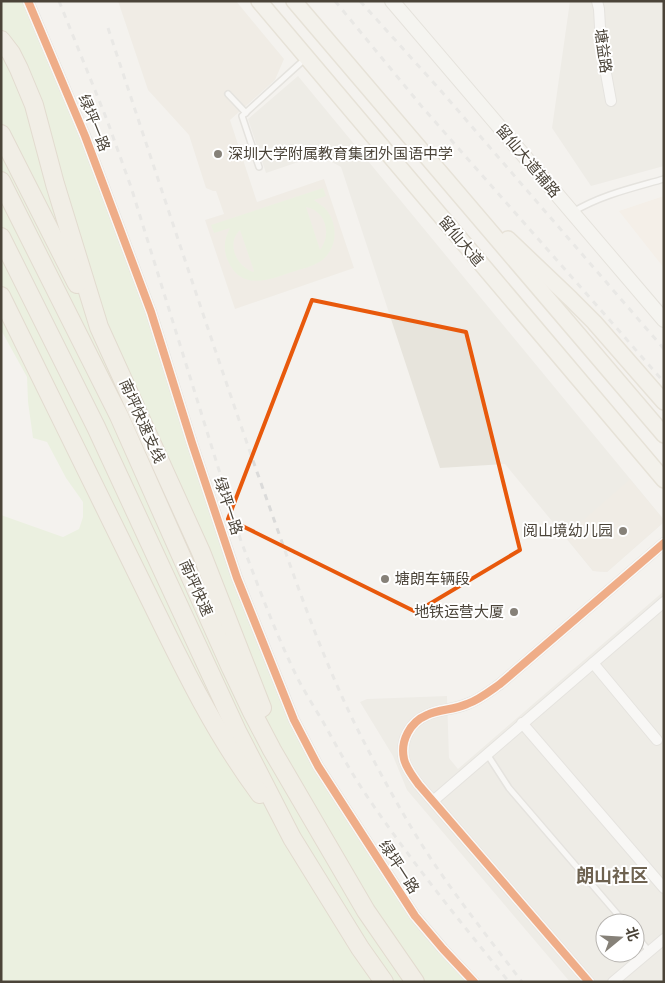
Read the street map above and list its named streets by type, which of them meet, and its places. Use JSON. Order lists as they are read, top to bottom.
{
  "streets": {
    "highway": ["南坪快速支线", "南坪快速"],
    "main road": ["留仙大道辅路", "留仙大道"],
    "street": ["塘益路", "绿坪一路"]
  },
  "crossings": [
    ["南坪快速支线", "南坪快速"]
  ],
  "districts": ["朗山社区"],
  "places": [
    "深圳大学附属教育集团外国语中学",
    "阅山境幼儿园",
    "塘朗车辆段",
    "地铁运营大厦"
  ],
  "north": "right"
}
